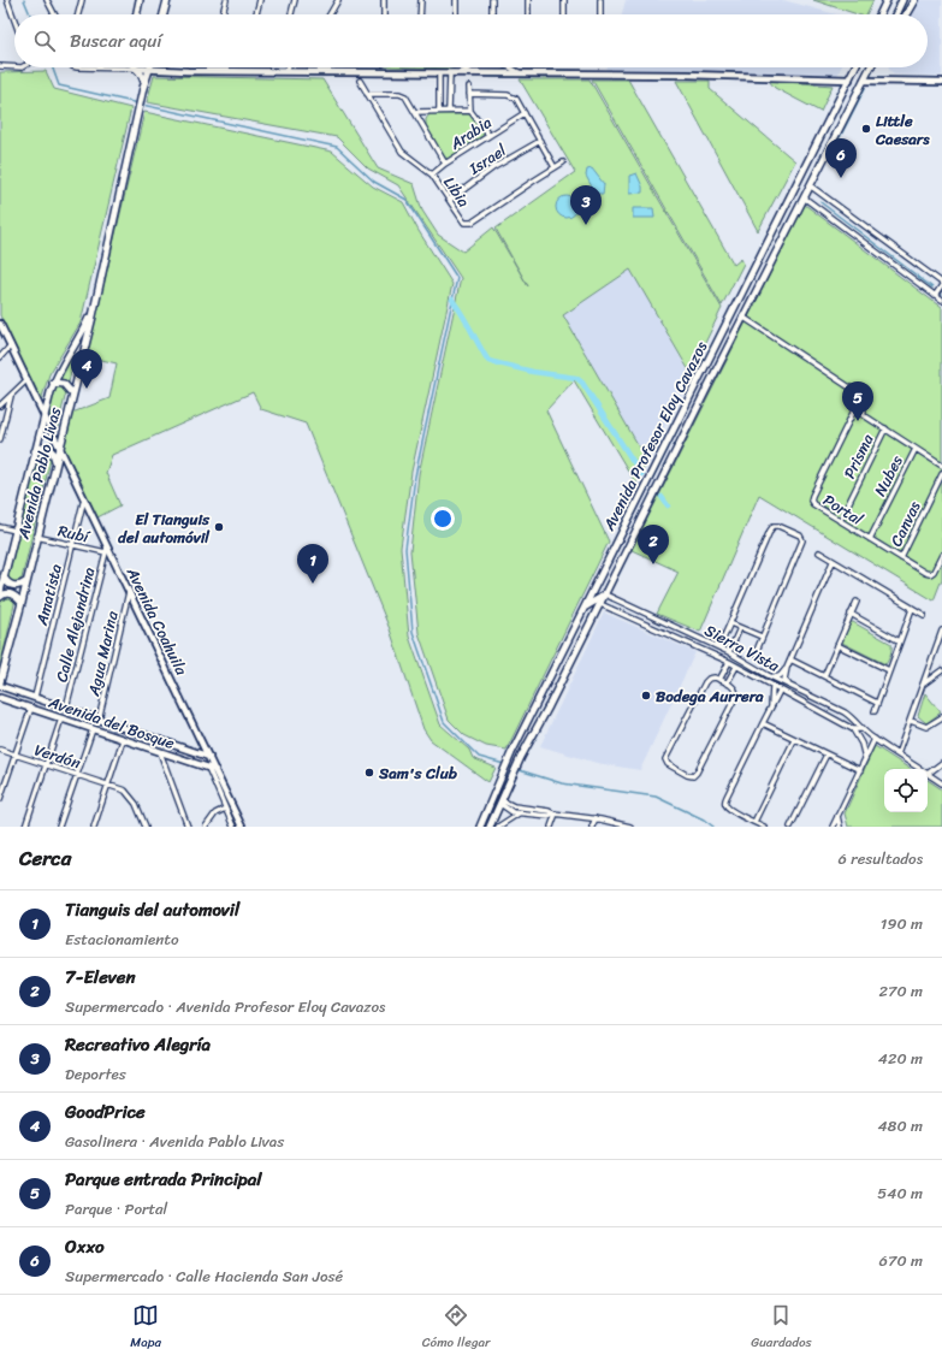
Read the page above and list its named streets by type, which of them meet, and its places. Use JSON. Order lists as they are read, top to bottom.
{
  "streets": {
    "main road": ["Avenida Profesor Eloy Cavazos", "Avenida Pablo Livas"],
    "street": [
      "Arabia",
      "Israel",
      "Libia",
      "Prisma",
      "Nubes",
      "Portal",
      "Canvas",
      "Rubí",
      "Amatista",
      "Avenida Coahuila",
      "Calle Alejandrina",
      "Sierra Vista",
      "Agua Marina",
      "Avenida del Bosque",
      "Verdón"
    ]
  },
  "crossings": [
    ["Arabia", "Libia"],
    ["Israel", "Libia"],
    ["Avenida Profesor Eloy Cavazos", "Sierra Vista"],
    ["Prisma", "Portal"],
    ["Avenida Pablo Livas", "Rubí"],
    ["Avenida Pablo Livas", "Avenida Coahuila"],
    ["Nubes", "Portal"],
    ["Portal", "Canvas"],
    ["Rubí", "Amatista"],
    ["Rubí", "Avenida Coahuila"],
    ["Rubí", "Calle Alejandrina"],
    ["Amatista", "Avenida Coahuila"],
    ["Amatista", "Avenida del Bosque"],
    ["Avenida Coahuila", "Calle Alejandrina"],
    ["Avenida Coahuila", "Agua Marina"],
    ["Avenida Coahuila", "Avenida del Bosque"],
    ["Calle Alejandrina", "Avenida del Bosque"],
    ["Agua Marina", "Avenida del Bosque"]
  ],
  "places": [
    "Little Caesars",
    "El Tianguis del automóvil",
    "Bodega Aurrera",
    "Sam's Club"
  ],
  "page": {
    "search": "Buscar aquí",
    "pins": [
      "6",
      "3",
      "4",
      "5",
      "2",
      "1"
    ],
    "heading": ["Cerca", "6 resultados"],
    "list": [
      {
        "mark": "1",
        "name": "Tianguis del automovil",
        "note": "Estacionamiento",
        "value": "190 m"
      },
      {
        "mark": "2",
        "name": "7-Eleven",
        "note": "Supermercado · Avenida Profesor Eloy Cavazos",
        "value": "270 m"
      },
      {
        "mark": "3",
        "name": "Recreativo Alegría",
        "note": "Deportes",
        "value": "420 m"
      },
      {
        "mark": "4",
        "name": "GoodPrice",
        "note": "Gasolinera · Avenida Pablo Livas",
        "value": "480 m"
      },
      {
        "mark": "5",
        "name": "Parque entrada Principal",
        "note": "Parque · Portal",
        "value": "540 m"
      },
      {
        "mark": "6",
        "name": "Oxxo",
        "note": "Supermercado · Calle Hacienda San José",
        "value": "670 m"
      }
    ],
    "nav": ["Mapa", "Cómo llegar", "Guardados"]
  }
}
